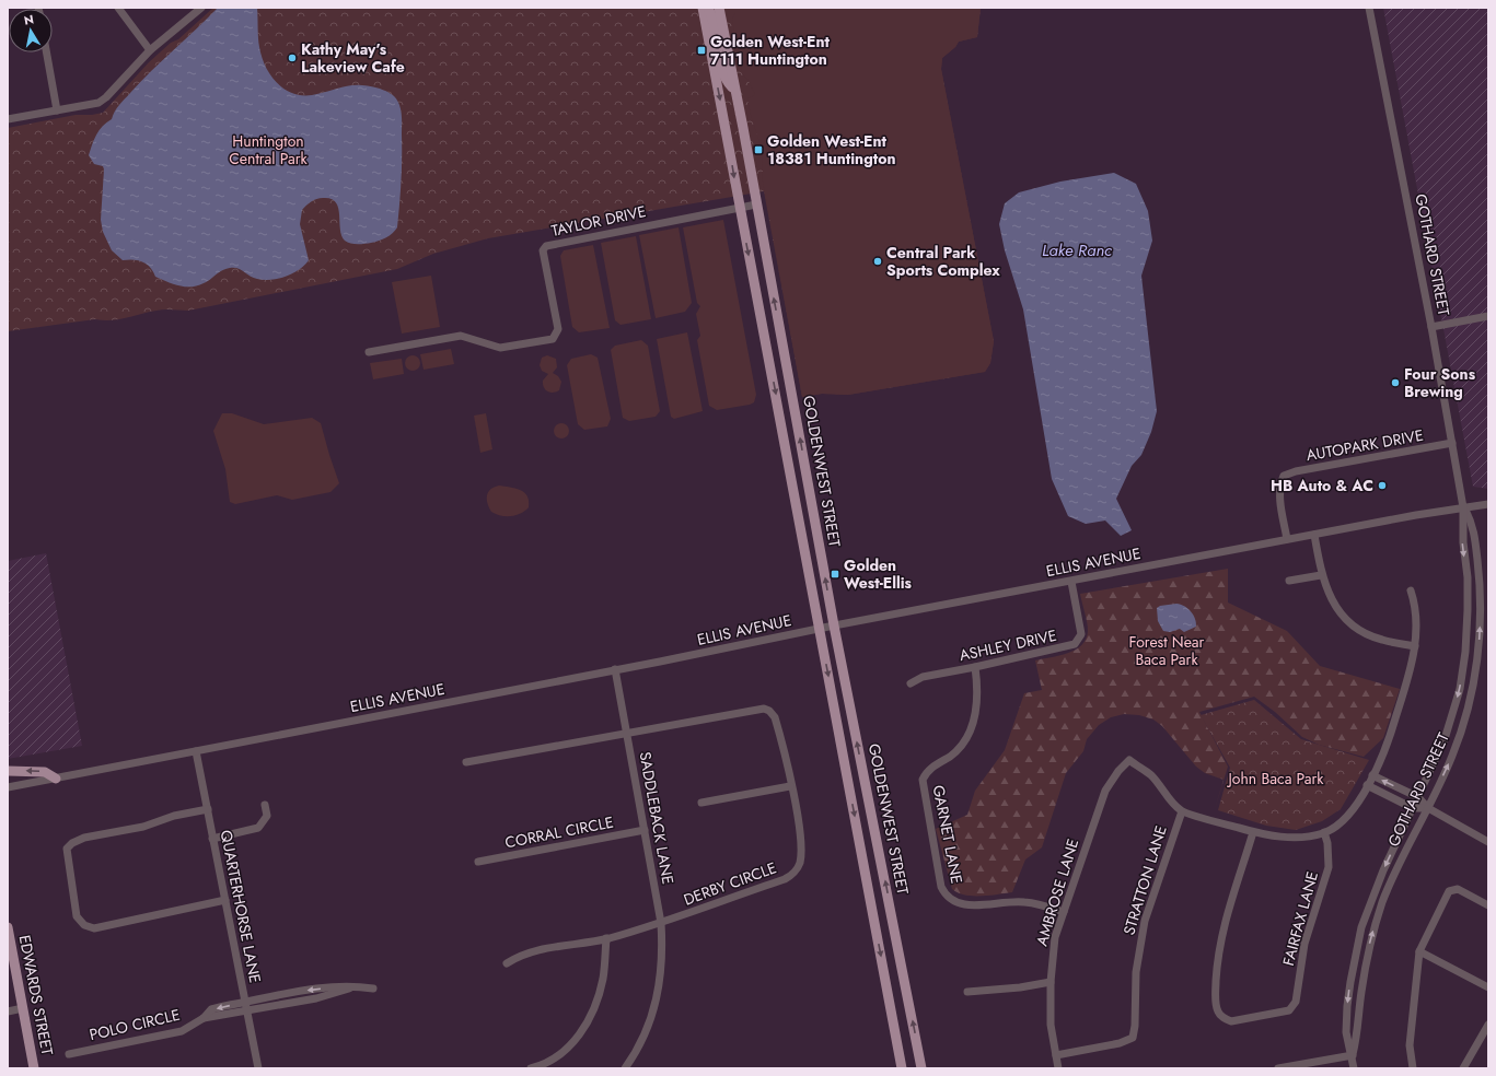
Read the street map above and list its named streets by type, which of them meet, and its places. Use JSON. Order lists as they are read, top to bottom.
{
  "streets": {
    "main road": ["GOLDENWEST STREET", "EDWARDS STREET"],
    "street": [
      "TAYLOR DRIVE",
      "GOTHARD STREET",
      "AUTOPARK DRIVE",
      "ELLIS AVENUE",
      "ASHLEY DRIVE",
      "SADDLEBACK LANE",
      "CORRAL CIRCLE",
      "GARNET LANE",
      "STRATTON LANE",
      "DERBY CIRCLE",
      "AMBROSE LANE",
      "QUARTERHORSE LANE",
      "FAIRFAX LANE",
      "POLO CIRCLE"
    ]
  },
  "crossings": [
    ["TAYLOR DRIVE", "GOLDENWEST STREET"],
    ["GOTHARD STREET", "AUTOPARK DRIVE"],
    ["GOTHARD STREET", "ELLIS AVENUE"],
    ["AUTOPARK DRIVE", "ELLIS AVENUE"],
    ["GOLDENWEST STREET", "ELLIS AVENUE"],
    ["ELLIS AVENUE", "ASHLEY DRIVE"],
    ["ELLIS AVENUE", "SADDLEBACK LANE"],
    ["ELLIS AVENUE", "QUARTERHORSE LANE"],
    ["ASHLEY DRIVE", "GARNET LANE"],
    ["SADDLEBACK LANE", "CORRAL CIRCLE"],
    ["SADDLEBACK LANE", "DERBY CIRCLE"],
    ["GARNET LANE", "AMBROSE LANE"],
    ["STRATTON LANE", "AMBROSE LANE"],
    ["QUARTERHORSE LANE", "POLO CIRCLE"]
  ],
  "water": ["Lake Ranc"],
  "parks": ["Huntington Central Park", "Forest Near Baca Park", "John Baca Park"],
  "places": {
    "transit": ["Golden West-Ent 7111 Huntington", "Golden West-Ent 18381 Huntington", "Golden West-Ellis"],
    "other": [
      "Kathy May’s Lakeview Cafe",
      "Central Park Sports Complex",
      "Four Sons Brewing",
      "HB Auto & AC"
    ]
  },
  "north": "top"
}
